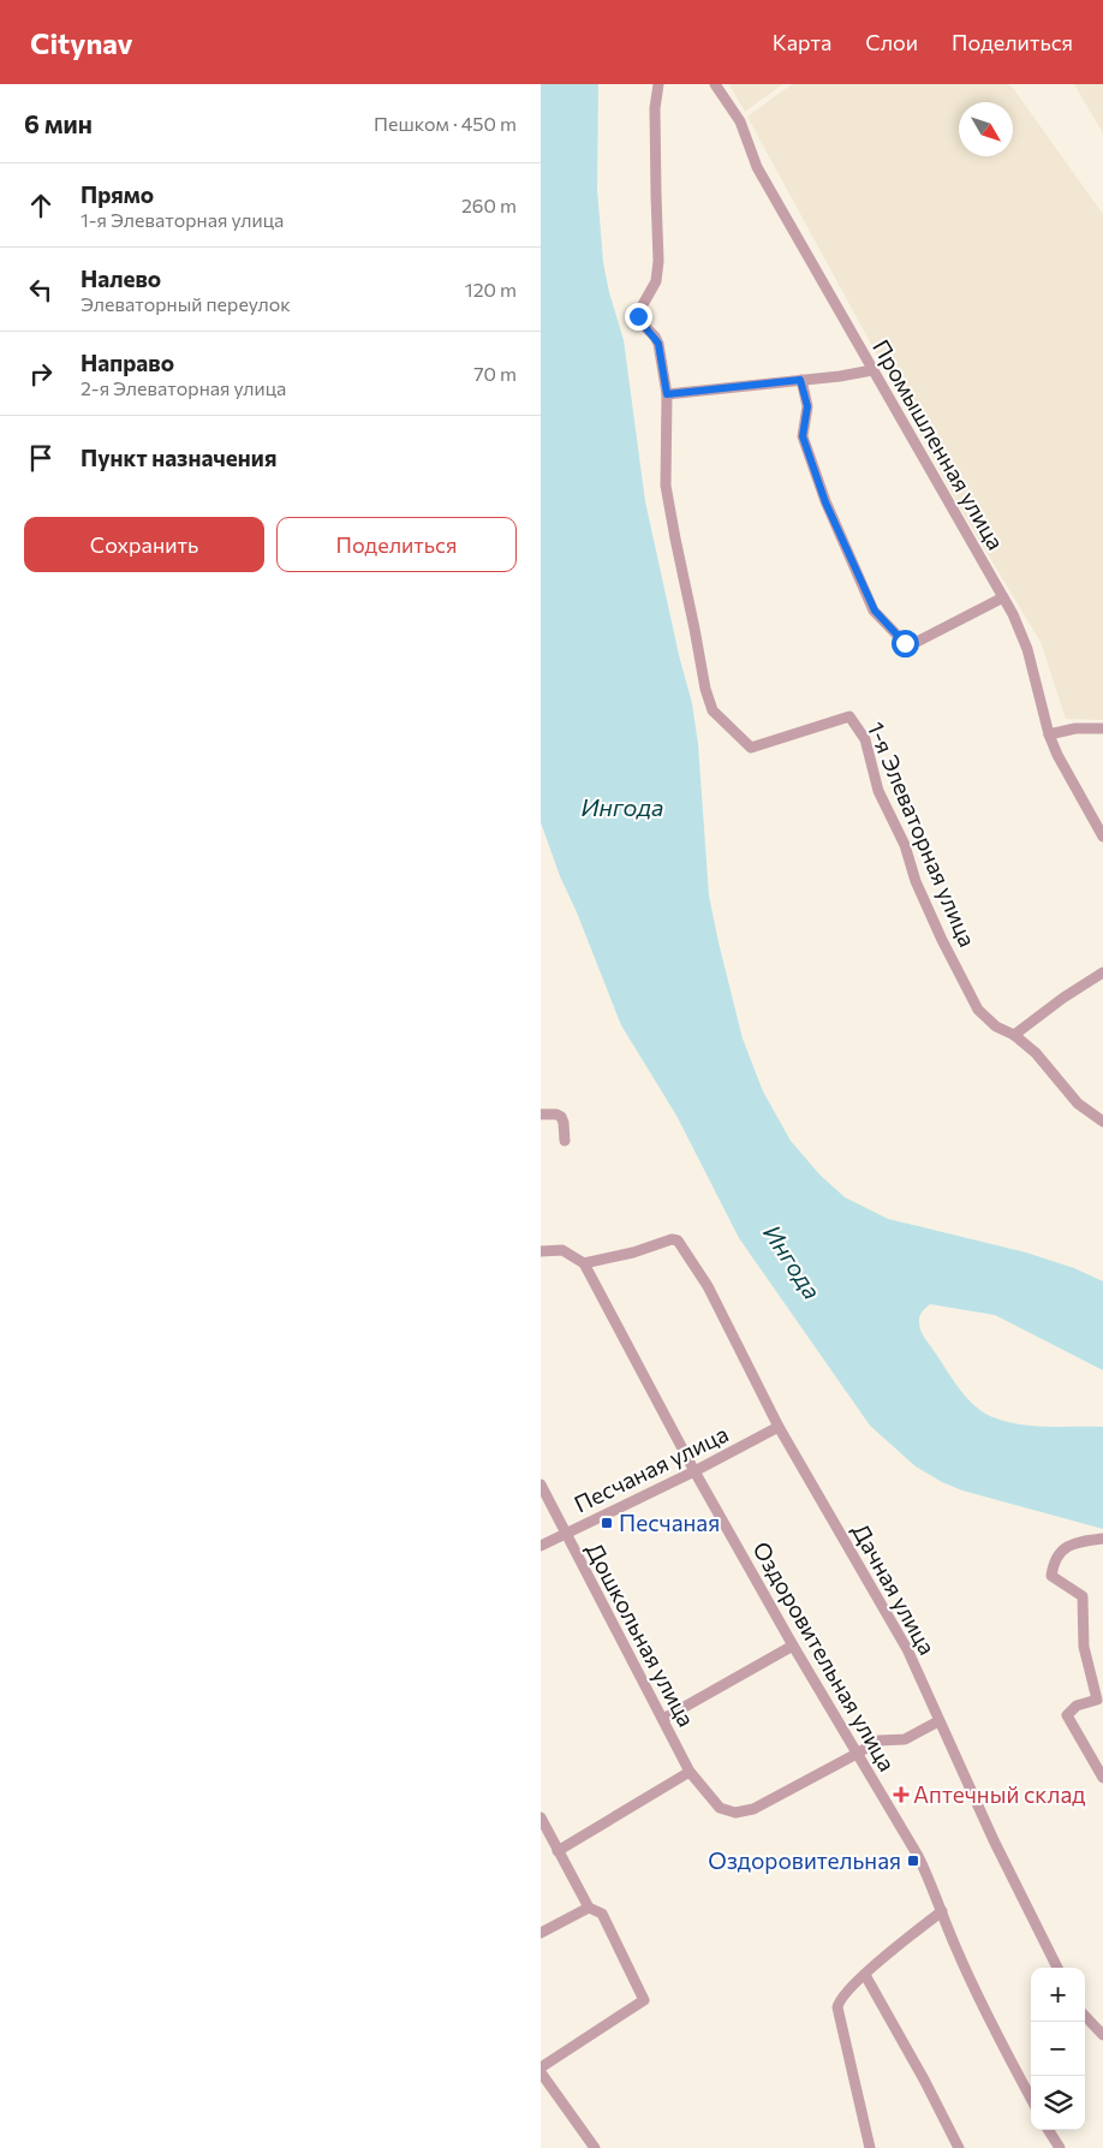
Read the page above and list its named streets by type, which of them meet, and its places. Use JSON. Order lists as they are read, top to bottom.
{
  "streets": {
    "street": [
      "Промышленная улица",
      "1-я Элеваторная улица",
      "Песчаная улица",
      "Дачная улица",
      "Дошкольная улица",
      "Оздоровительная улица"
    ]
  },
  "crossings": [
    ["Песчаная улица", "Дачная улица"],
    ["Песчаная улица", "Дошкольная улица"],
    ["Песчаная улица", "Оздоровительная улица"],
    ["Дачная улица", "Дошкольная улица"],
    ["Дачная улица", "Оздоровительная улица"],
    ["Дошкольная улица", "Оздоровительная улица"]
  ],
  "water": ["Ингода"],
  "places": {
    "transit": ["Песчаная", "Оздоровительная"],
    "health": ["Аптечный склад"]
  },
  "north": "bottom right",
  "page": {
    "header": "Citynav",
    "nav": ["Карта", "Слои", "Поделиться"],
    "heading": ["6 мин", "Пешком · 450 m"],
    "list": [
      ["Прямо", "1-я Элеваторная улица", "260 m"],
      ["Налево", "Элеваторный переулок", "120 m"],
      ["Направо", "2-я Элеваторная улица", "70 m"],
      "Пункт назначения"
    ],
    "buttons": ["Сохранить", "Поделиться"],
    "map_buttons": ["+", "−"]
  }
}
